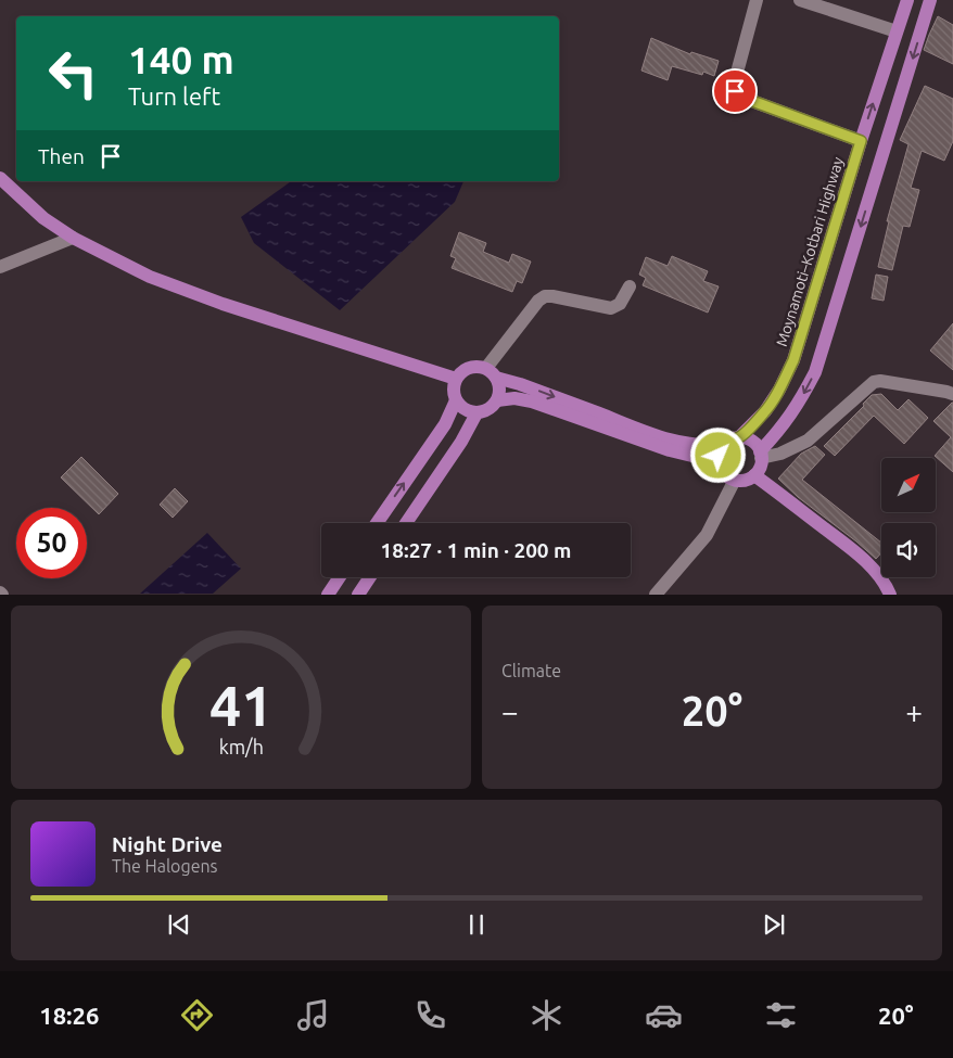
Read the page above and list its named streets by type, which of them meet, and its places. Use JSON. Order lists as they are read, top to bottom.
{
  "streets": {
    "main road": ["Moynamoti–Kotbari Highway"]
  },
  "north": "top right",
  "page": {
    "turn": ["140 m", "Turn left"],
    "then": "Then",
    "limit": "50",
    "trip": "18:27 · 1 min · 200 m",
    "tile": "Climate",
    "heat": ["−", "20°", "+"],
    "song": ["Night Drive", "The Halogens"],
    "tabs": ["18:26", "20°"],
    "gauge": ["41", "km/h"]
  }
}
